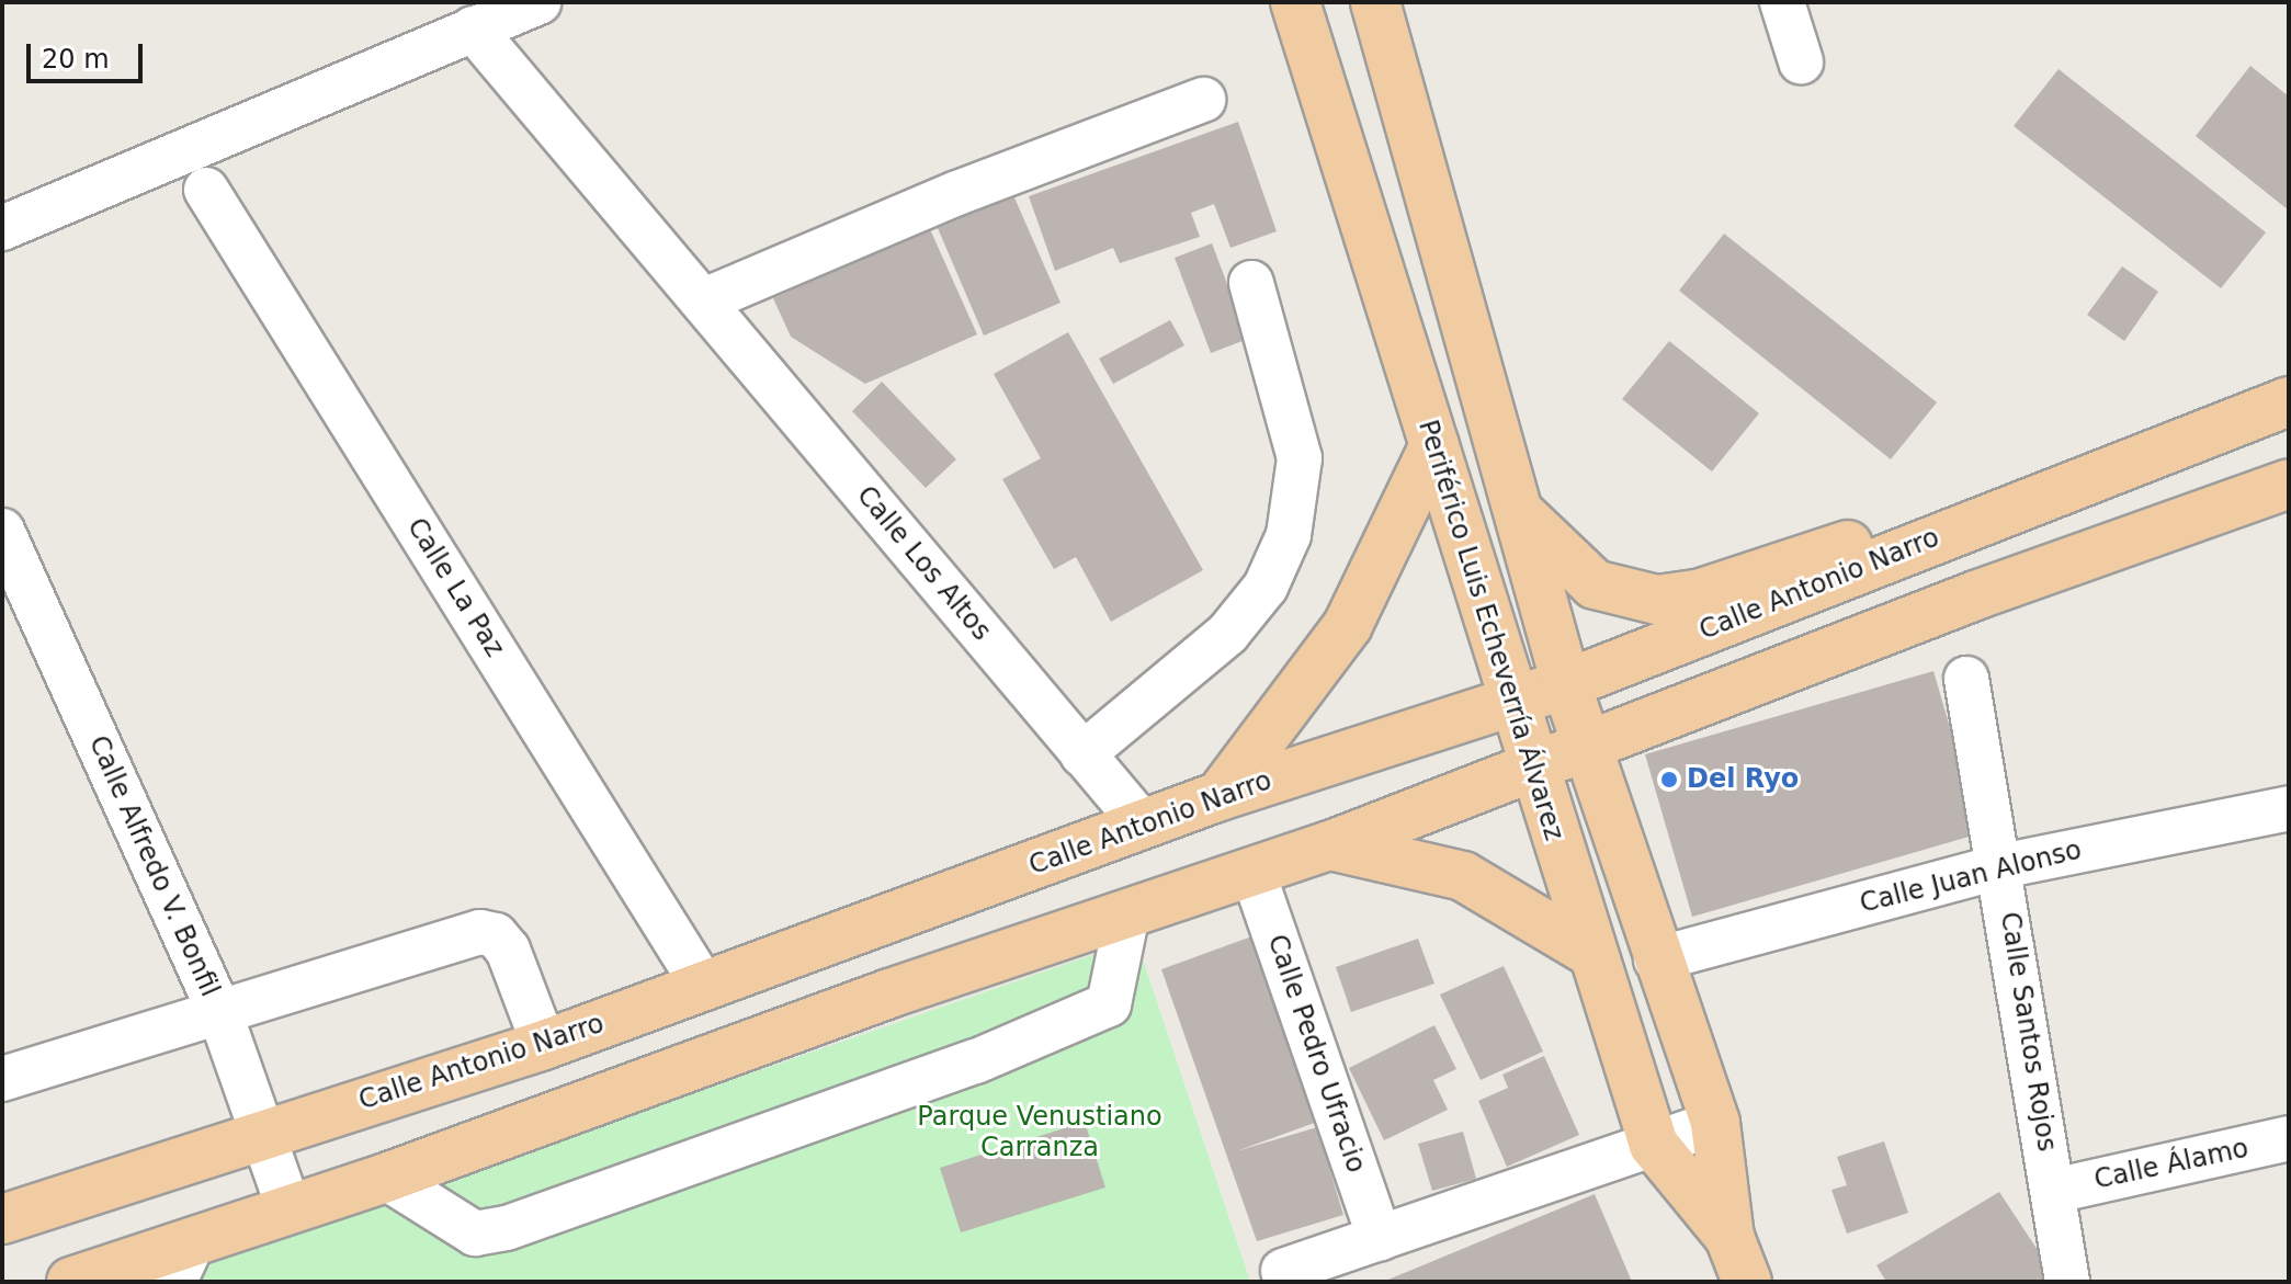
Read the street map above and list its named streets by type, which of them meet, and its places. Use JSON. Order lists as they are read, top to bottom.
{
  "streets": {
    "main road": ["Calle Antonio Narro", "Periférico Luis Echeverría Álvarez"],
    "street": [
      "Calle Los Altos",
      "Calle La Paz",
      "Calle Alfredo V. Bonfil",
      "Calle Juan Alonso",
      "Calle Santos Rojos",
      "Calle Pedro Ufracio",
      "Calle Álamo"
    ]
  },
  "crossings": [
    ["Calle Los Altos", "Calle Antonio Narro"],
    ["Calle Antonio Narro", "Calle La Paz"],
    ["Calle Antonio Narro", "Periférico Luis Echeverría Álvarez"],
    ["Calle Antonio Narro", "Calle Alfredo V. Bonfil"],
    ["Periférico Luis Echeverría Álvarez", "Calle Juan Alonso"],
    ["Calle Juan Alonso", "Calle Santos Rojos"],
    ["Calle Santos Rojos", "Calle Álamo"]
  ],
  "parks": ["Parque Venustiano Carranza"],
  "places": ["Del Ryo"],
  "scale_bar": "20 m"
}
